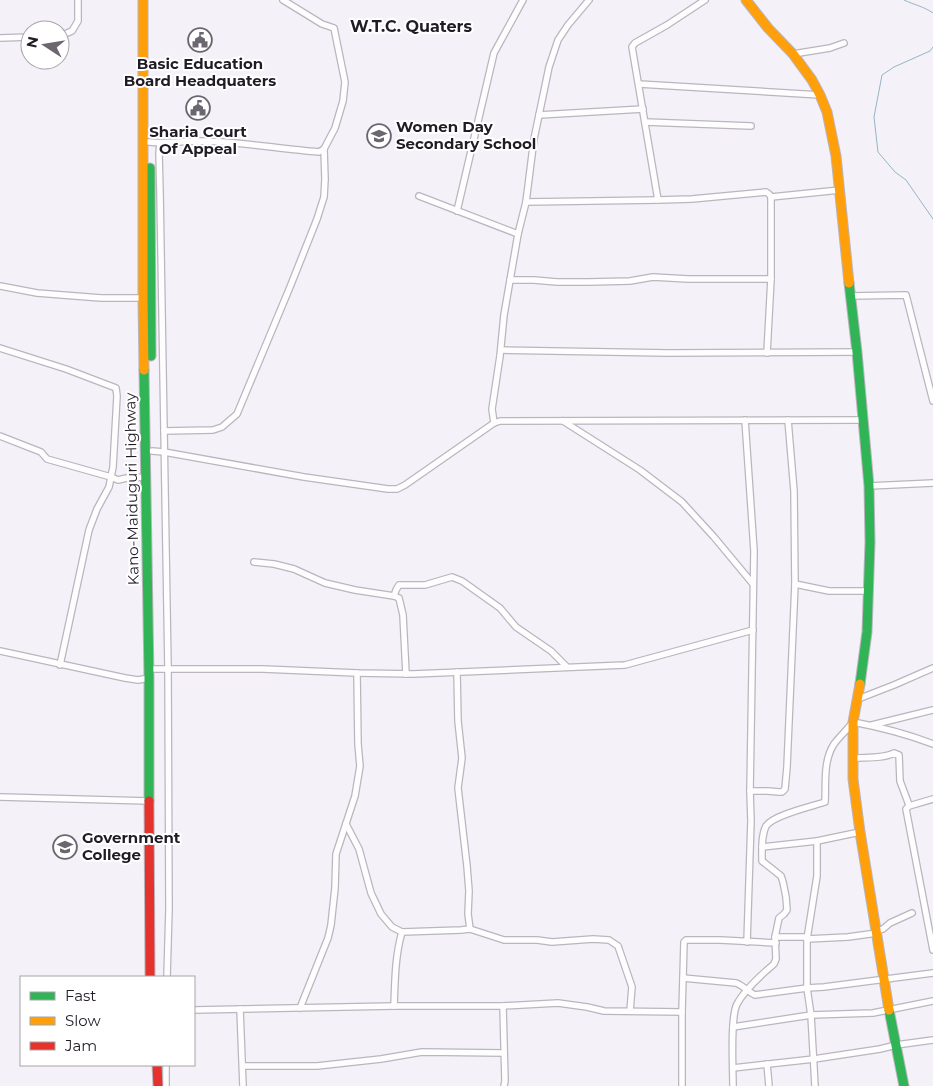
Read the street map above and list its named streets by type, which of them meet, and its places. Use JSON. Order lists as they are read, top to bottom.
{
  "streets": {
    "main road": ["Kano-Maiduguri Highway"]
  },
  "districts": ["W.T.C. Quaters"],
  "places": {
    "public building": ["Basic Education Board Headquaters", "Sharia Court Of Appeal"],
    "school or university": ["Women Day Secondary School", "Government College"]
  },
  "legend": ["Fast", "Slow", "Jam"],
  "north": "left"
}
